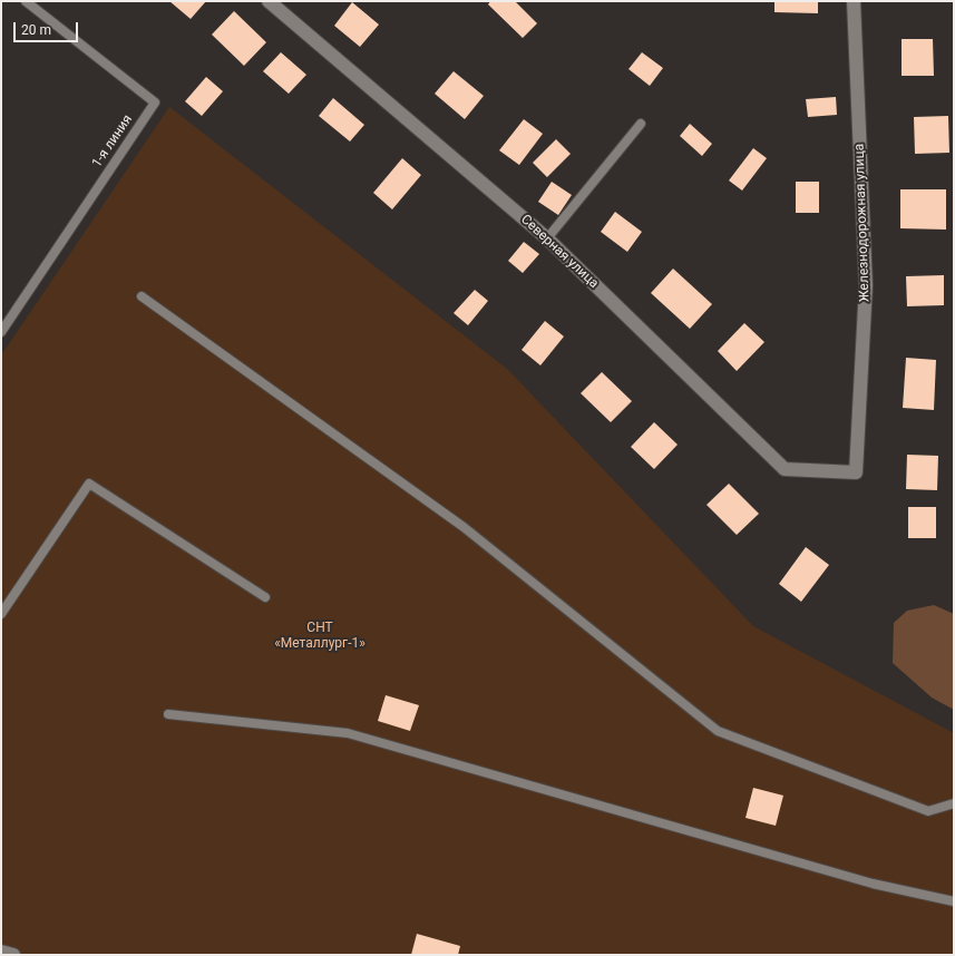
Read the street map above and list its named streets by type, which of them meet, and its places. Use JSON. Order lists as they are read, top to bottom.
{
  "streets": {
    "street": ["Железнодорожная улица", "Северная улица"],
    "lane": ["1-я линия"]
  },
  "crossings": [
    ["Железнодорожная улица", "Северная улица"]
  ],
  "parks": ["СНТ «Металлург-1»"],
  "scale_bar": "20 m"
}
